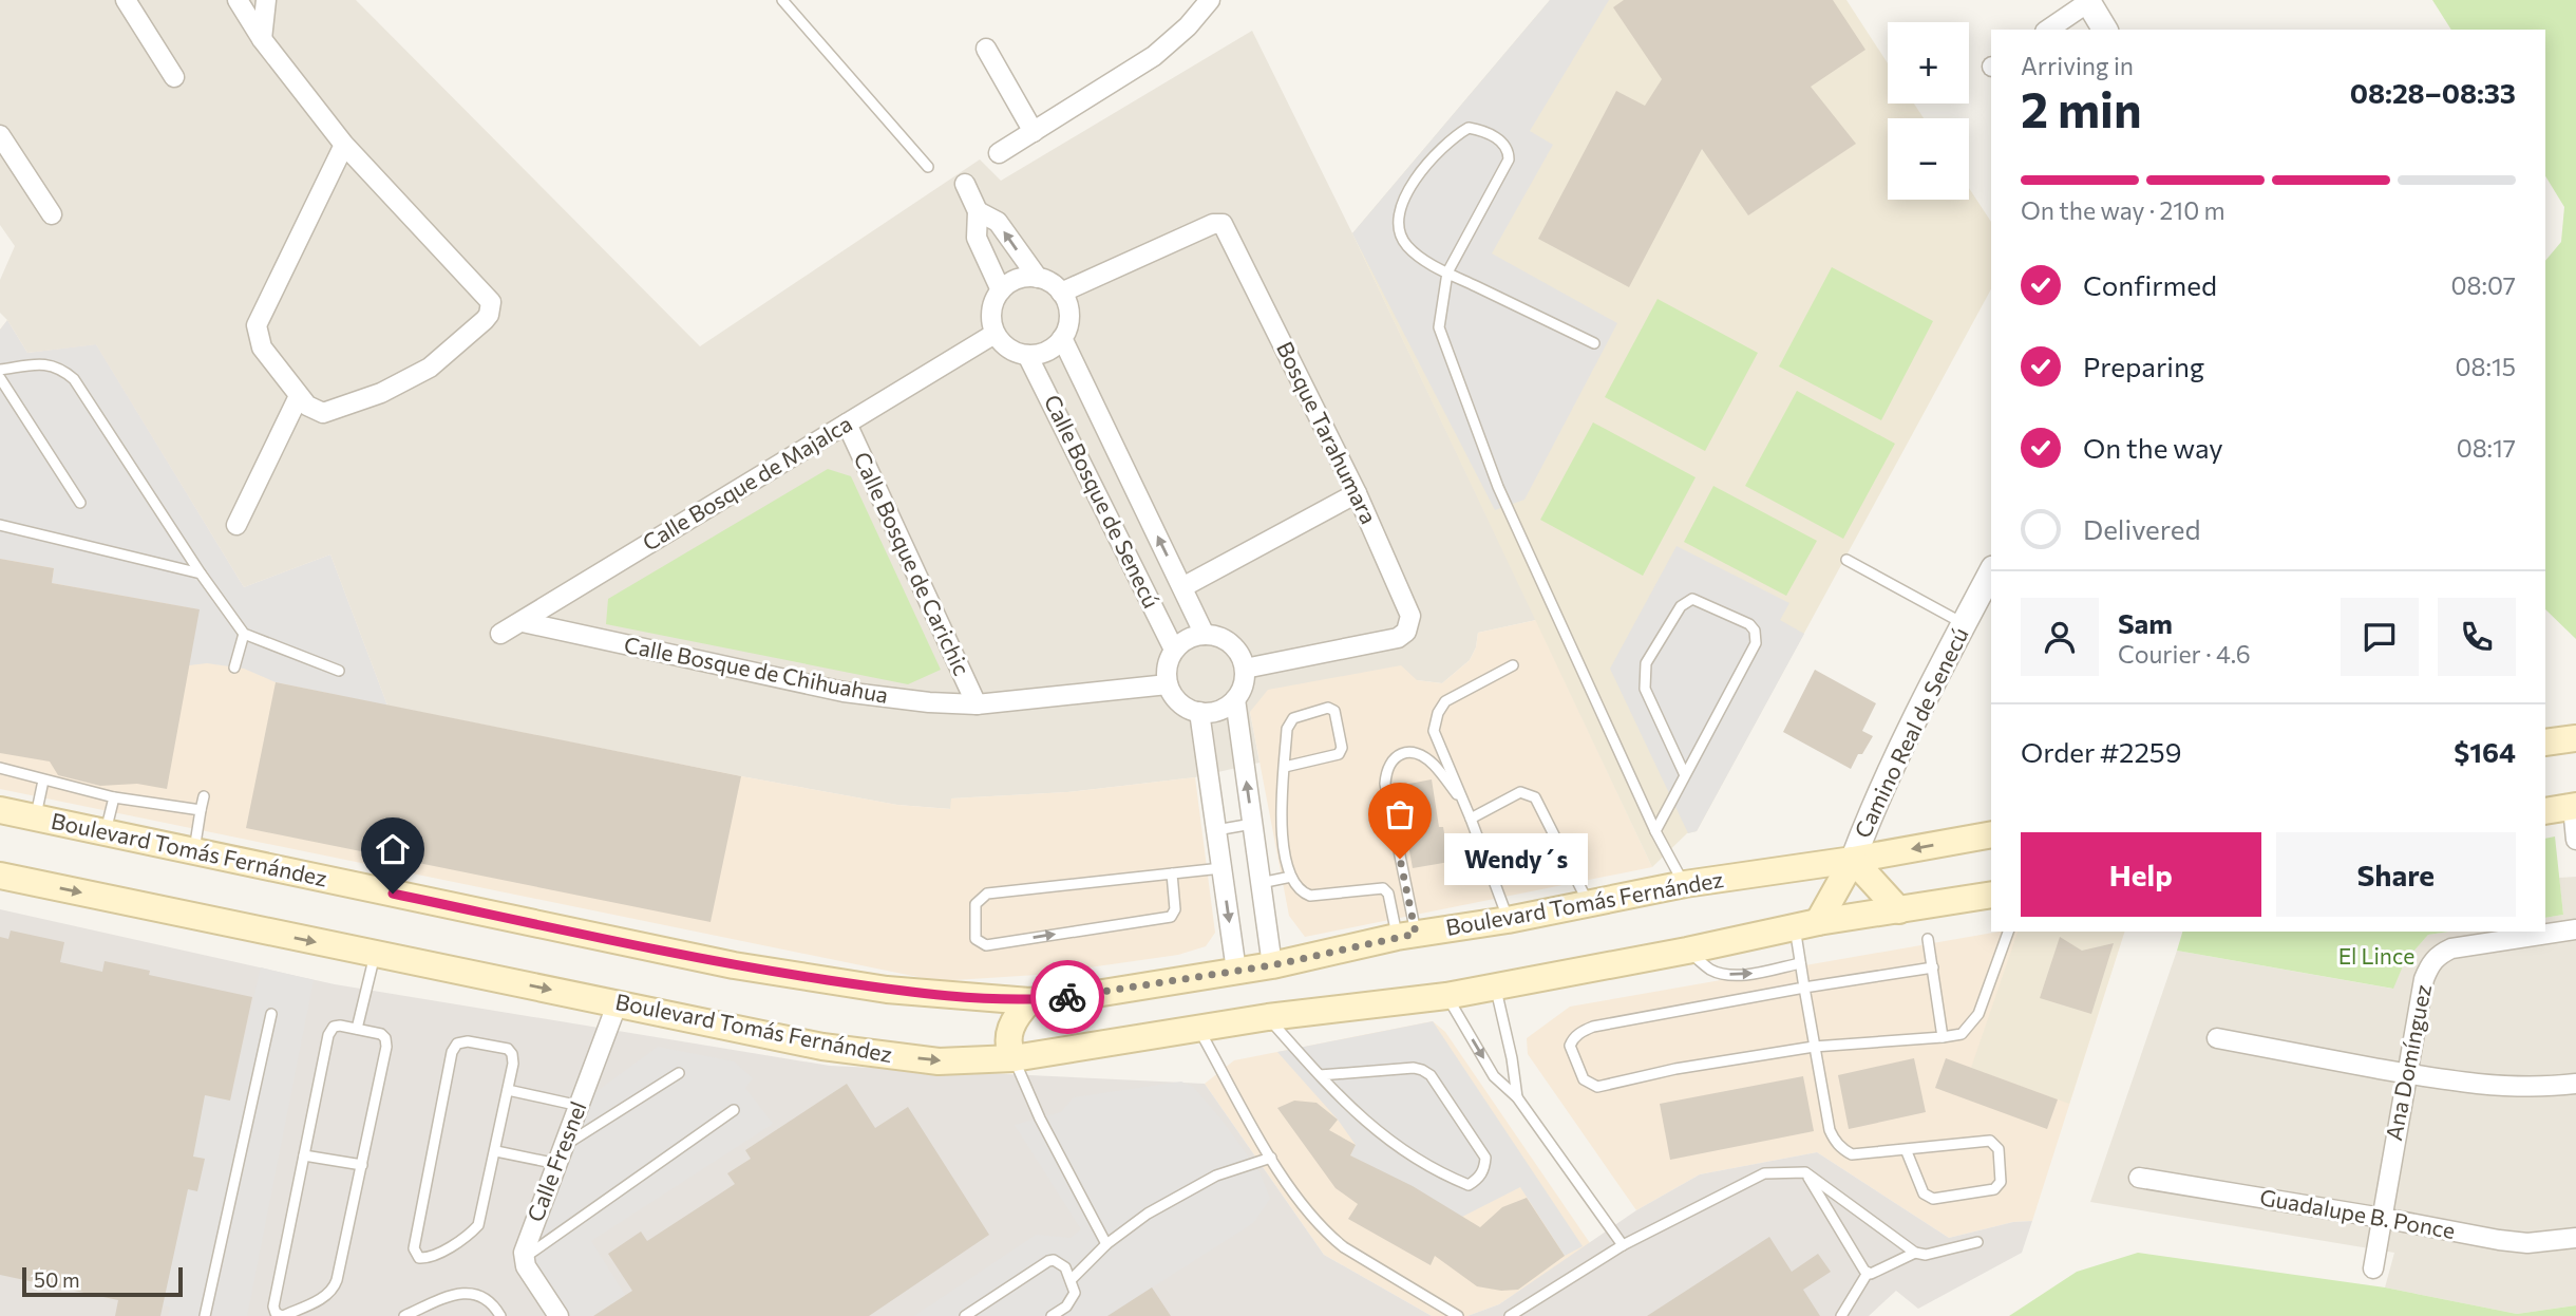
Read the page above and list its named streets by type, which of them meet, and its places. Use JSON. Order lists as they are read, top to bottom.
{
  "streets": {
    "main road": ["Boulevard Tomás Fernández"],
    "street": [
      "Bosque Tarahumara",
      "Calle Bosque de Majalca",
      "Calle Bosque de Senecú",
      "Calle Bosque de Carichic",
      "Calle Bosque de Chihuahua",
      "Camino Real de Senecú",
      "Ana Domínguez",
      "Calle Fresnel",
      "Guadalupe B. Ponce"
    ]
  },
  "crossings": [
    ["Bosque Tarahumara", "Calle Bosque de Majalca"],
    ["Bosque Tarahumara", "Calle Bosque de Senecú"],
    ["Bosque Tarahumara", "Calle Bosque de Chihuahua"],
    ["Calle Bosque de Majalca", "Calle Bosque de Senecú"],
    ["Calle Bosque de Majalca", "Calle Bosque de Carichic"],
    ["Calle Bosque de Majalca", "Calle Bosque de Chihuahua"],
    ["Calle Bosque de Senecú", "Calle Bosque de Chihuahua"],
    ["Calle Bosque de Carichic", "Calle Bosque de Chihuahua"],
    ["Camino Real de Senecú", "Boulevard Tomás Fernández"],
    ["Boulevard Tomás Fernández", "Calle Fresnel"],
    ["Ana Domínguez", "Guadalupe B. Ponce"]
  ],
  "parks": ["El Lince"],
  "places": ["Wendy´s"],
  "scale_bar": "50 m",
  "page": {
    "map_buttons": ["+", "−"],
    "heading": ["2 min", "Arriving in", "08:28–08:33"],
    "panel": [
      "Sam",
      "Courier · 4.6",
      "Order #2259",
      "$164"
    ],
    "bar": "On the way · 210 m",
    "list": [
      ["Confirmed", "08:07"],
      ["Preparing", "08:15"],
      ["On the way", "08:17"],
      "Delivered"
    ],
    "buttons": ["Help", "Share"],
    "bubble": "Wendy´s",
    "scale": "50 m"
  }
}
